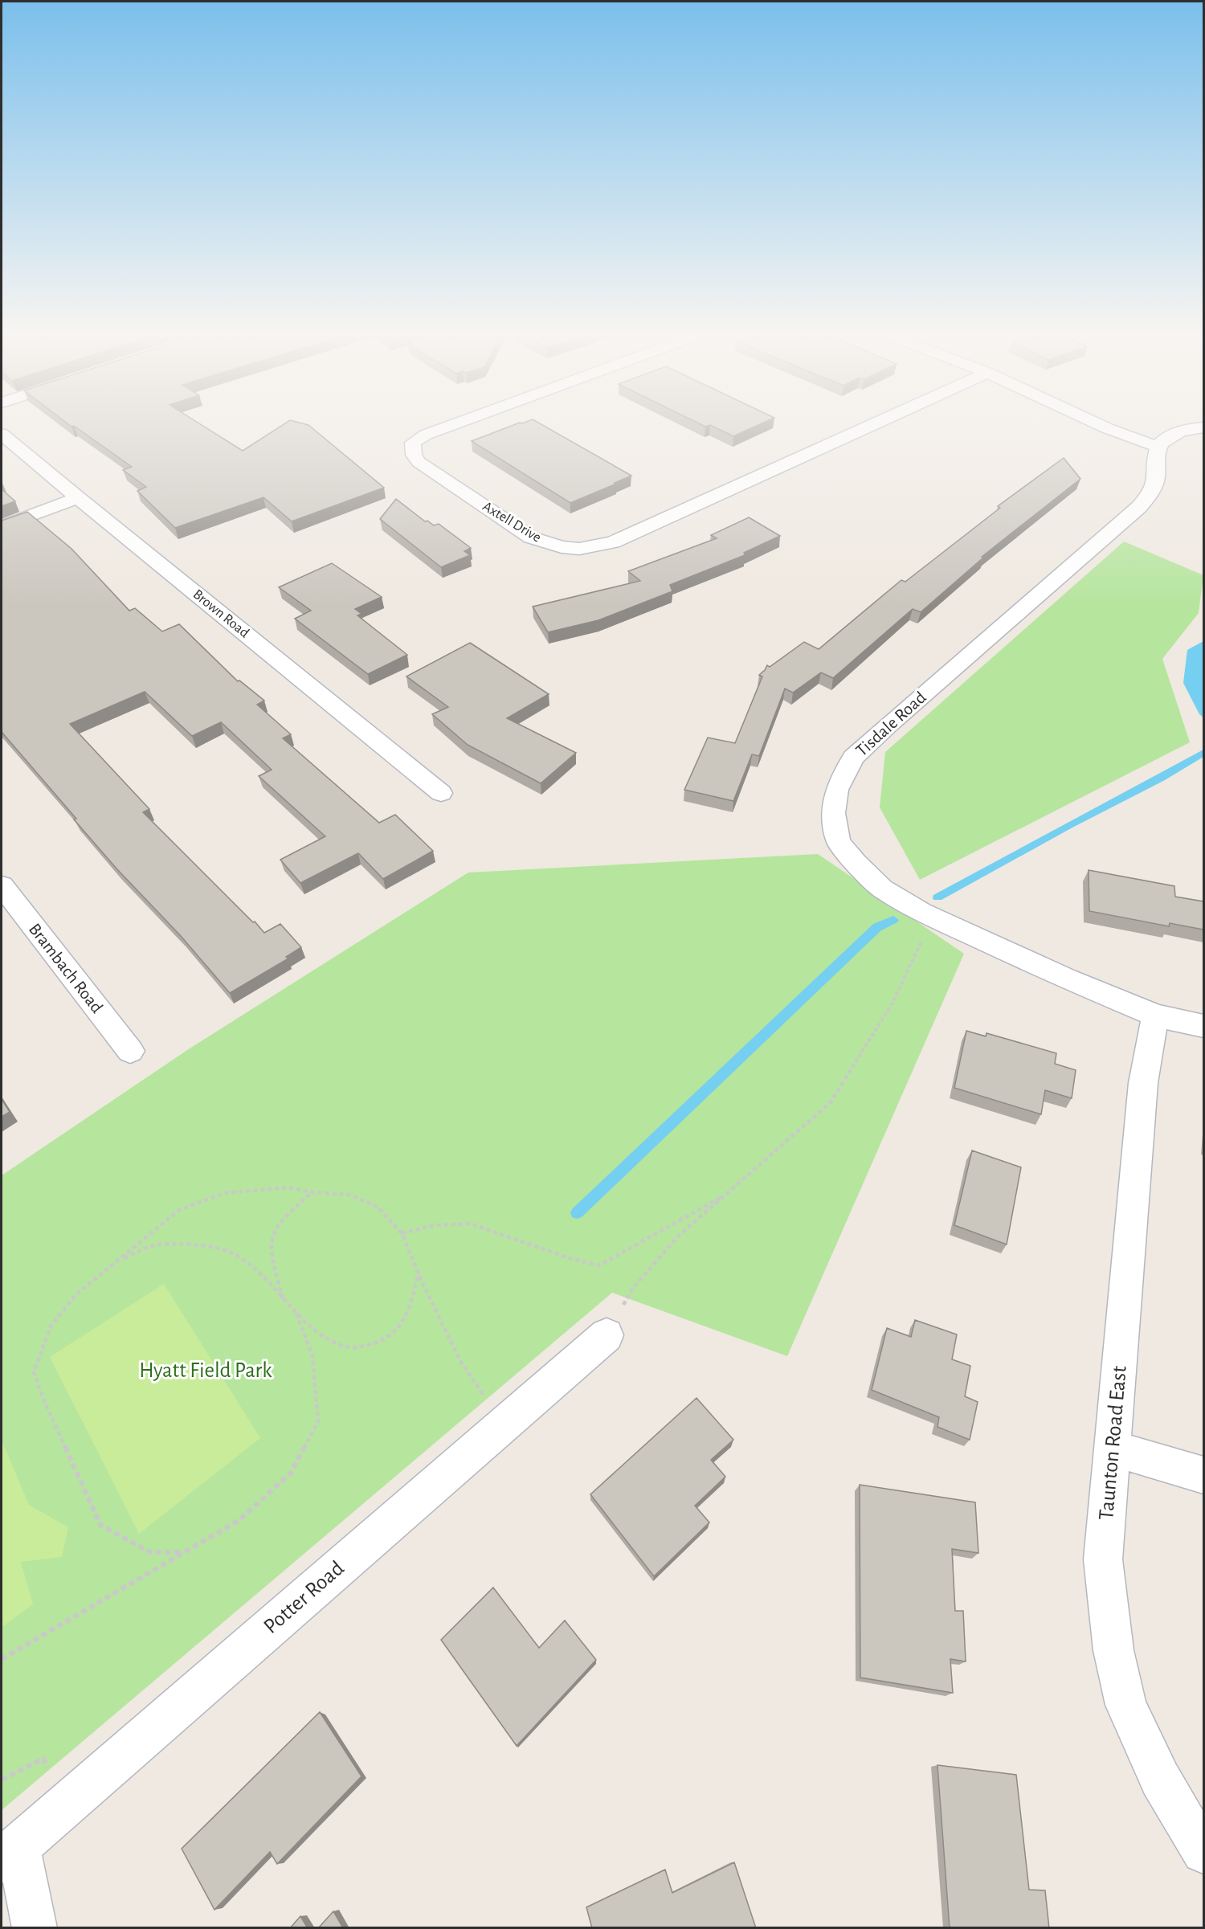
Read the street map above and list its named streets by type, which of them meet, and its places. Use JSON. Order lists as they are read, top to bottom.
{
  "streets": {
    "street": [
      "Axtell Drive",
      "Brown Road",
      "Tisdale Road",
      "Brambach Road",
      "Taunton Road East",
      "Potter Road"
    ]
  },
  "crossings": [
    ["Tisdale Road", "Taunton Road East"]
  ],
  "parks": ["Hyatt Field Park"]
}
